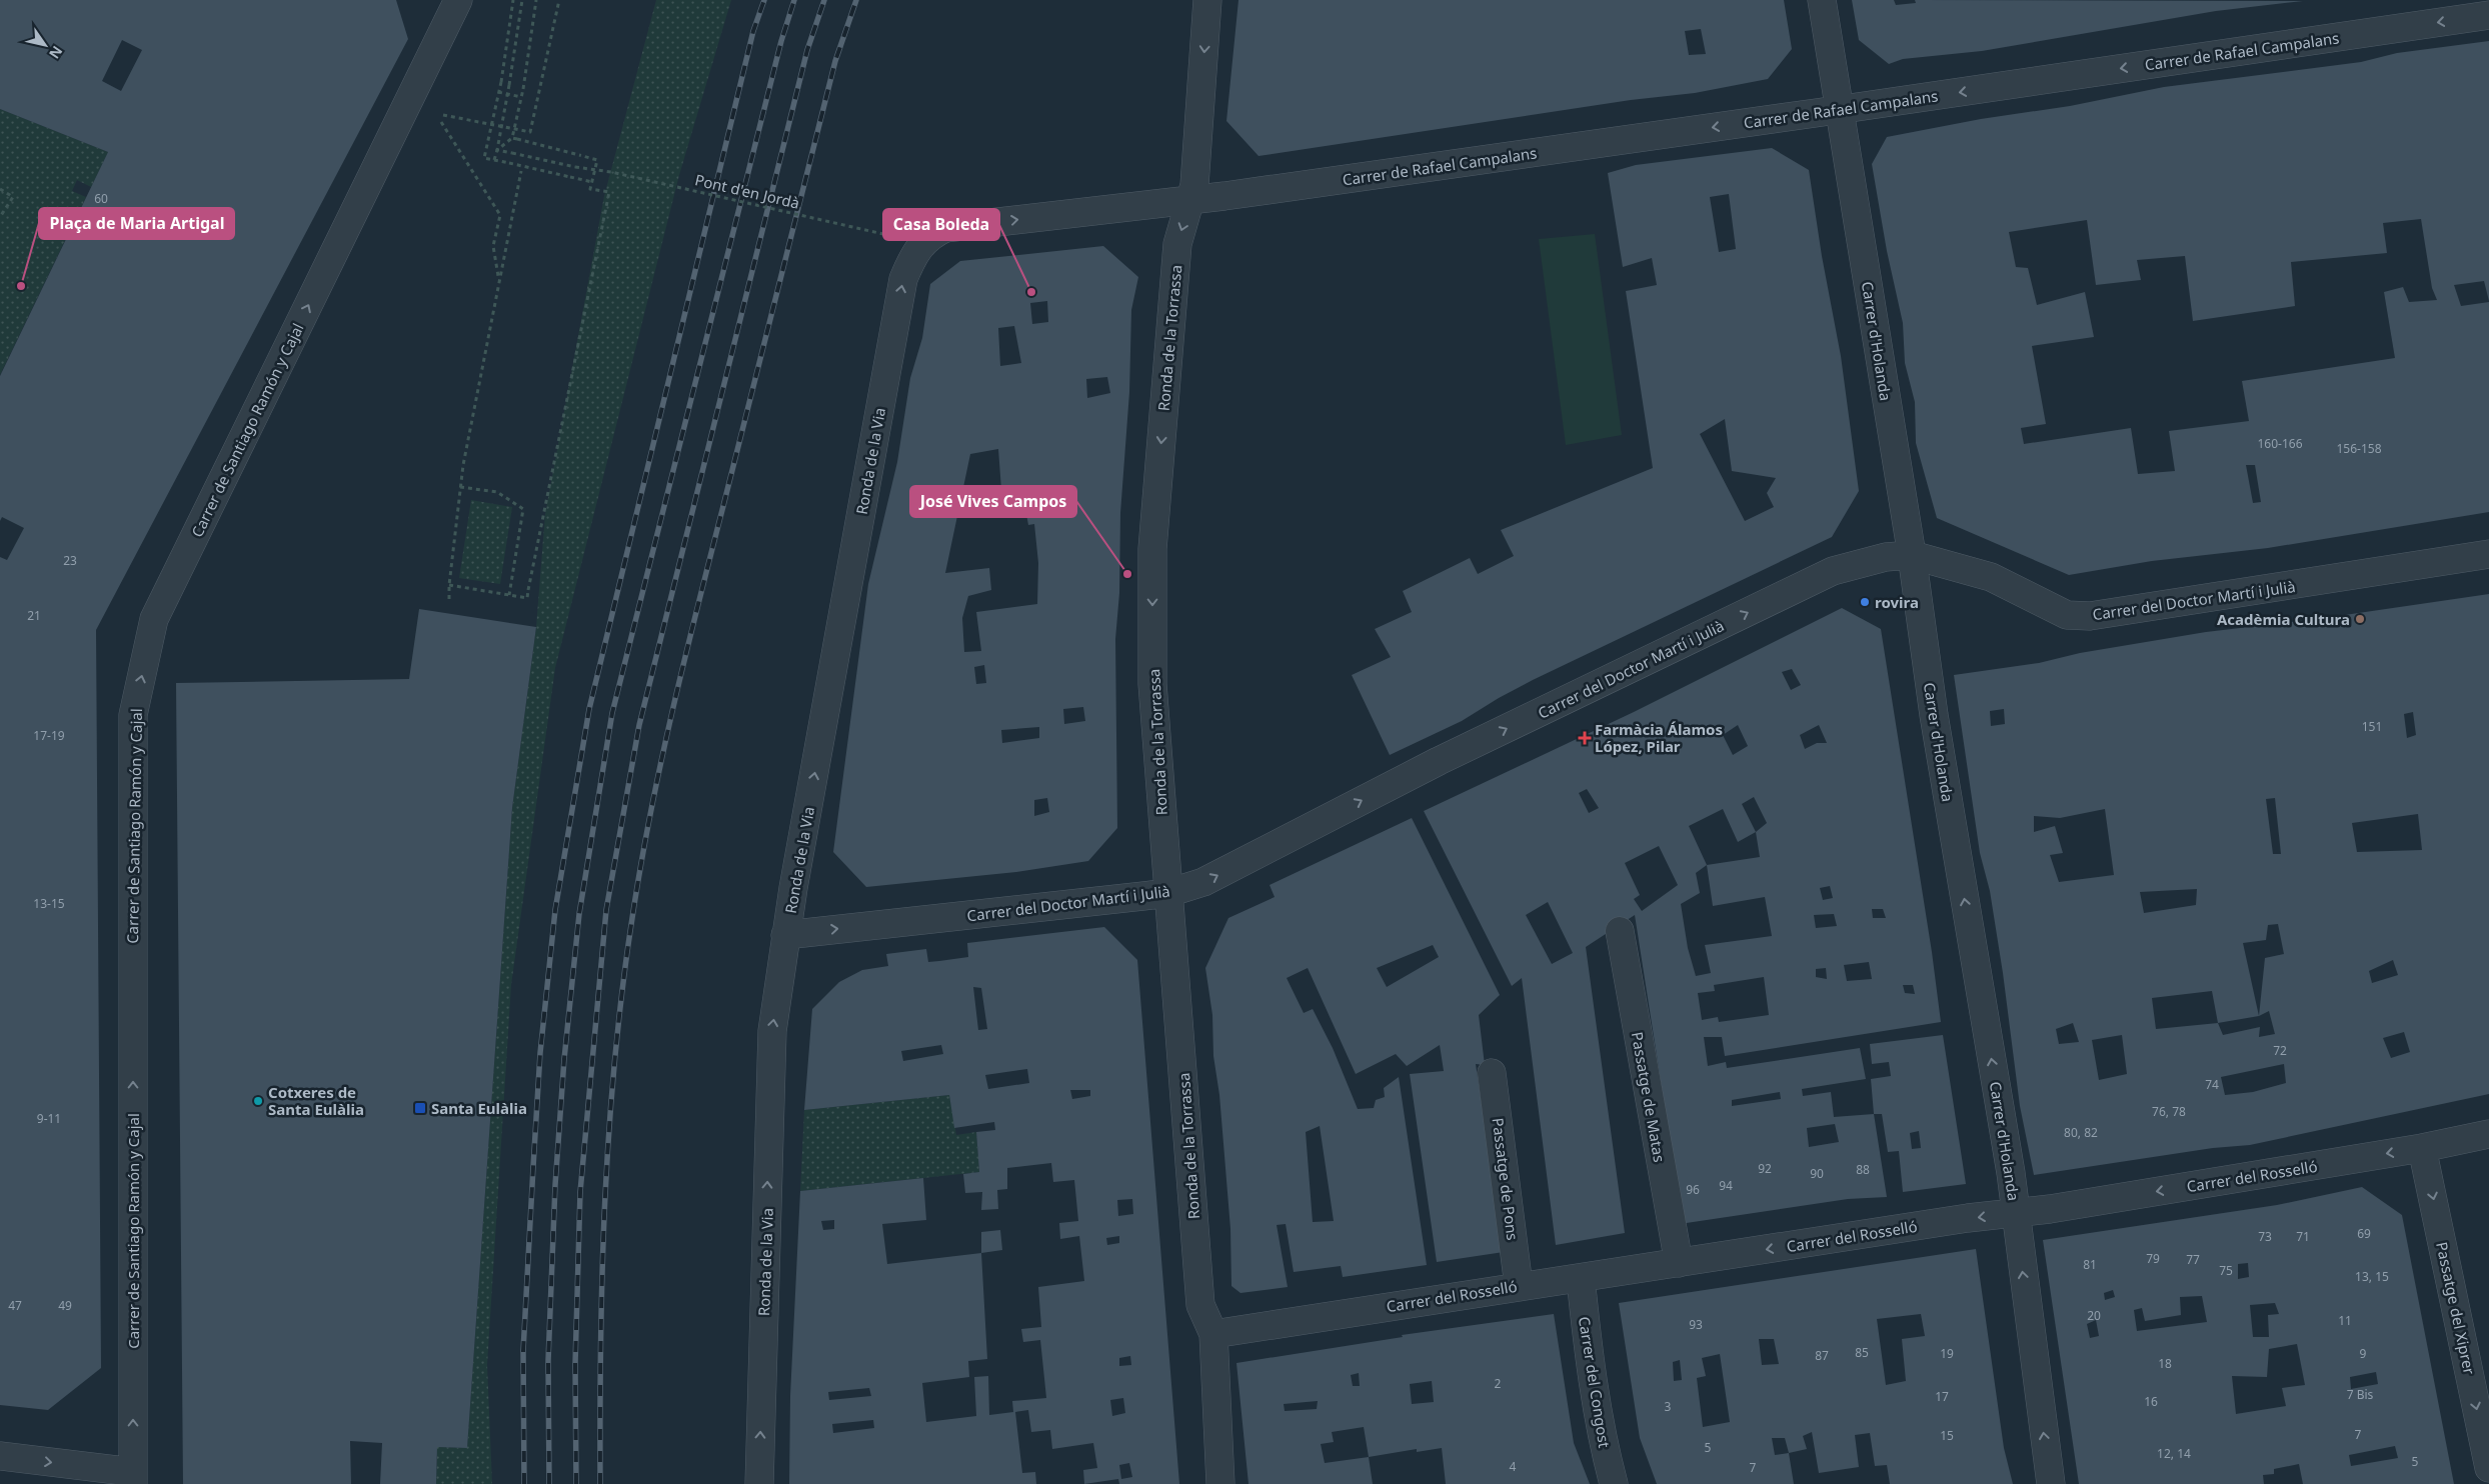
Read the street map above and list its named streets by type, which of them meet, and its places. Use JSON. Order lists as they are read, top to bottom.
{
  "streets": {
    "street": [
      "Carrer de Rafael Campalans",
      "Ronda de la Torrassa",
      "Carrer d'Holanda",
      "Carrer de Santiago Ramón y Cajal",
      "Ronda de la Via",
      "Carrer del Doctor Martí i Julià",
      "Passatge de Matas",
      "Carrer del Rosselló",
      "Passatge de Pons",
      "Passatge del Xiprer",
      "Carrer del Congost"
    ],
    "path": ["Pont d'en Jordà"]
  },
  "crossings": [
    ["Carrer de Rafael Campalans", "Pont d'en Jordà"],
    ["Carrer de Rafael Campalans", "Ronda de la Torrassa"],
    ["Carrer de Rafael Campalans", "Carrer d'Holanda"],
    ["Carrer de Rafael Campalans", "Ronda de la Via"],
    ["Pont d'en Jordà", "Ronda de la Via"],
    ["Ronda de la Torrassa", "Carrer del Doctor Martí i Julià"],
    ["Ronda de la Torrassa", "Carrer del Rosselló"],
    ["Carrer d'Holanda", "Carrer del Doctor Martí i Julià"],
    ["Carrer d'Holanda", "Carrer del Rosselló"],
    ["Ronda de la Via", "Carrer del Doctor Martí i Julià"],
    ["Passatge de Matas", "Carrer del Rosselló"],
    ["Carrer del Rosselló", "Passatge de Pons"],
    ["Carrer del Rosselló", "Passatge del Xiprer"],
    ["Carrer del Rosselló", "Carrer del Congost"]
  ],
  "one_way": [
    "Ronda de la Torrassa",
    "Carrer d'Holanda",
    "Carrer de Santiago Ramón y Cajal",
    "Ronda de la Via",
    "Carrer del Doctor Martí i Julià",
    "Carrer del Rosselló",
    "Passatge del Xiprer"
  ],
  "places": {
    "other": [
      "Plaça de Maria Artigal",
      "Casa Boleda",
      "José Vives Campos",
      "rovira",
      "Acadèmia Cultura",
      "Cotxeres de Santa Eulàlia"
    ],
    "health": ["Farmàcia Álamos López, Pilar"],
    "transit": ["Santa Eulàlia"]
  },
  "house_numbers": [
    "60",
    "160-166",
    "156-158",
    "23",
    "21",
    "151",
    "17-19",
    "13-15",
    "72",
    "74",
    "76, 78",
    "9-11",
    "80, 82",
    "92",
    "88",
    "90",
    "94",
    "96",
    "69",
    "73",
    "71",
    "79",
    "77",
    "81",
    "75",
    "13, 15",
    "47",
    "49",
    "20",
    "11",
    "93",
    "85",
    "19",
    "9",
    "87",
    "18",
    "2",
    "7 Bis",
    "17",
    "16",
    "3",
    "7",
    "15",
    "5",
    "12, 14",
    "5",
    "4",
    "7"
  ],
  "north": "bottom right"
}
